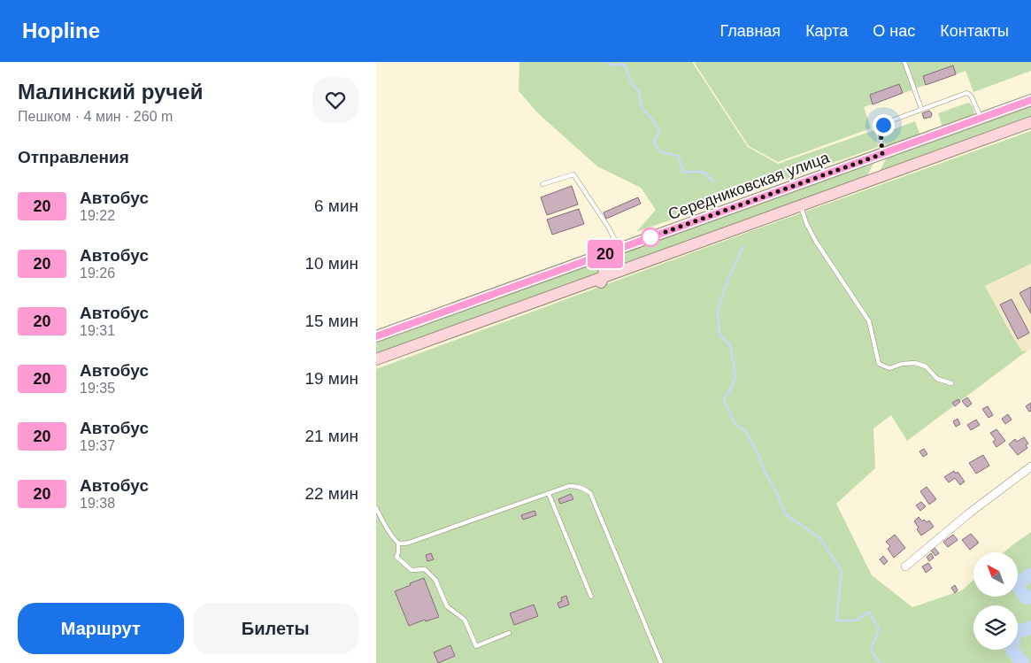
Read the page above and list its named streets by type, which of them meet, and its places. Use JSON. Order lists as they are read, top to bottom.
{
  "streets": {
    "street": ["Середниковская улица"]
  },
  "lines": ["bus line 20"],
  "north": "top left",
  "page": {
    "header": "Hopline",
    "nav": [
      "Главная",
      "Карта",
      "О нас",
      "Контакты"
    ],
    "heading": [
      ["Малинский ручей", "Пешком · 4 мин · 260 m"],
      "Отправления"
    ],
    "on_map": "20",
    "list": [
      {
        "mark": "20",
        "name": "Автобус",
        "note": "19:22",
        "value": "6 мин"
      },
      {
        "mark": "20",
        "name": "Автобус",
        "note": "19:26",
        "value": "10 мин"
      },
      {
        "mark": "20",
        "name": "Автобус",
        "note": "19:31",
        "value": "15 мин"
      },
      {
        "mark": "20",
        "name": "Автобус",
        "note": "19:35",
        "value": "19 мин"
      },
      {
        "mark": "20",
        "name": "Автобус",
        "note": "19:37",
        "value": "21 мин"
      },
      {
        "mark": "20",
        "name": "Автобус",
        "note": "19:38",
        "value": "22 мин"
      }
    ],
    "buttons": ["Маршрут", "Билеты"]
  }
}
